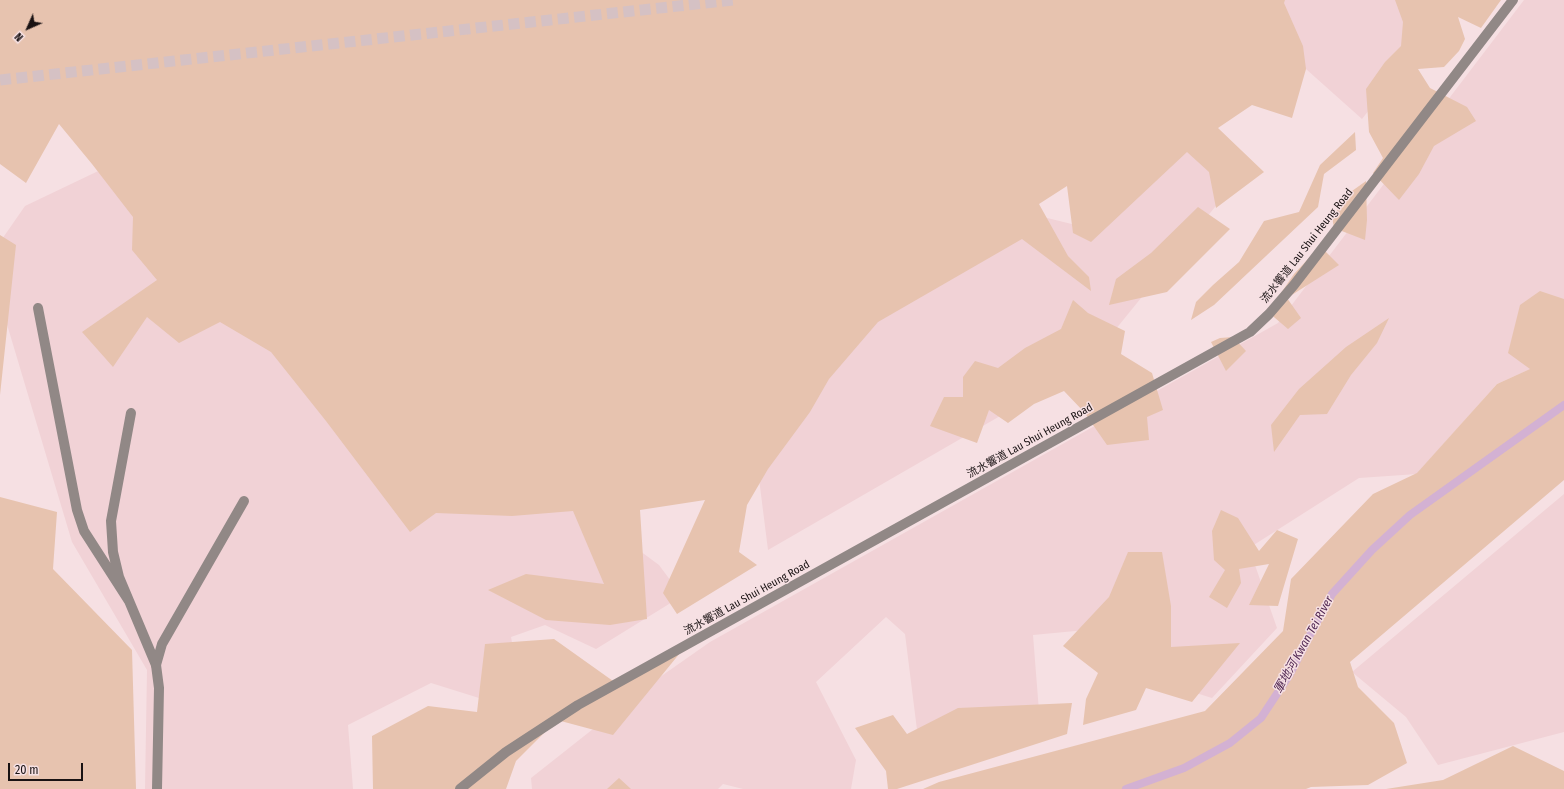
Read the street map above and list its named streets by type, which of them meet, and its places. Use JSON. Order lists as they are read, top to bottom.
{
  "streets": {
    "street": ["流水響道 Lau Shui Heung Road"]
  },
  "water": ["軍地河 Kwan Tei River"],
  "scale_bar": "20 m",
  "north": "bottom left"
}
